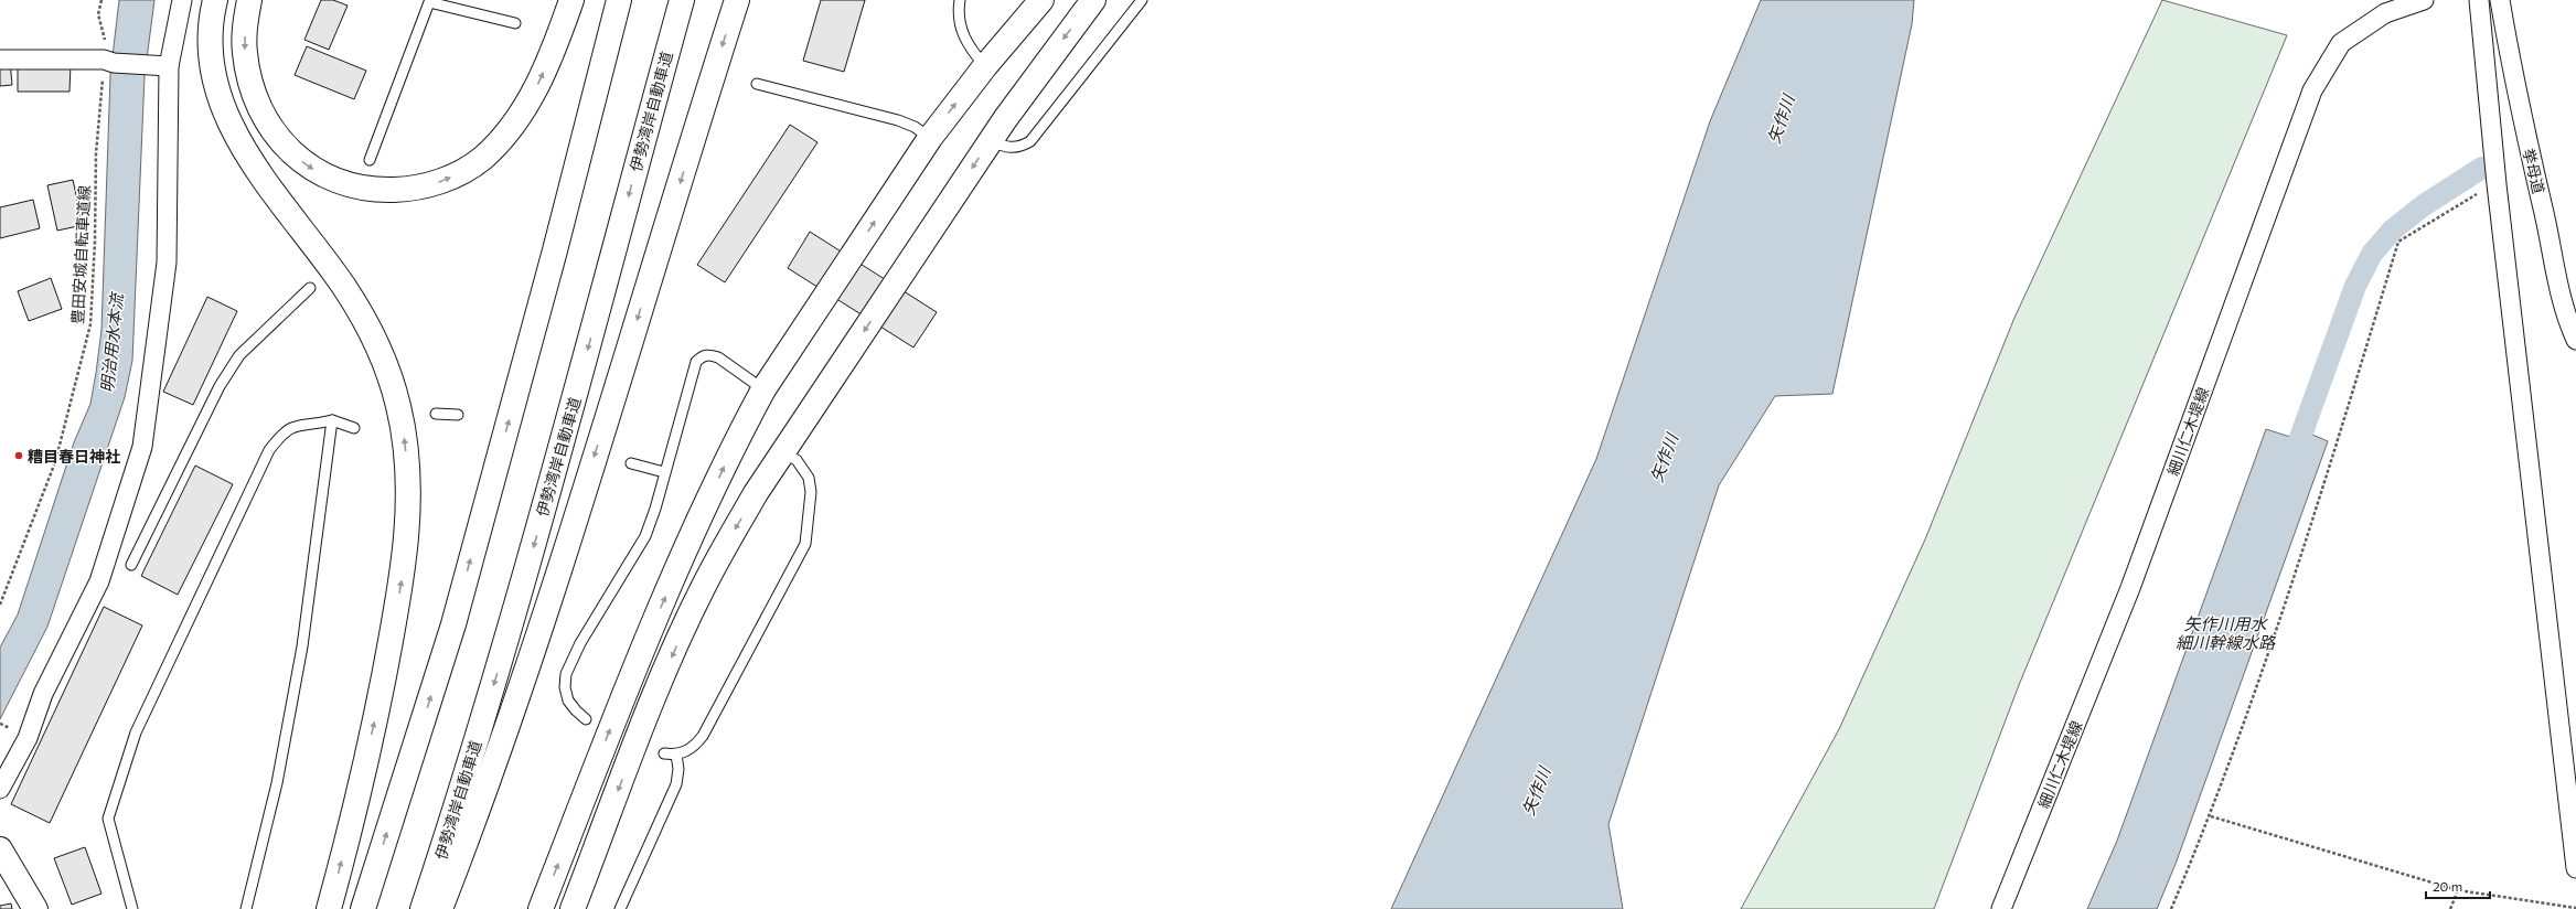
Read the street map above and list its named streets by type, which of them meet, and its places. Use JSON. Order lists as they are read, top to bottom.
{
  "streets": {
    "main road": ["伊勢湾岸自動車道"],
    "street": ["挙母道", "細川仁木堤線"],
    "path": ["豊田安城自転車道線"]
  },
  "water": ["矢作川", "明治用水本流", "矢作川用水 細川幹線水路"],
  "places": ["糟目春日神社"],
  "scale_bar": "20 m"
}
